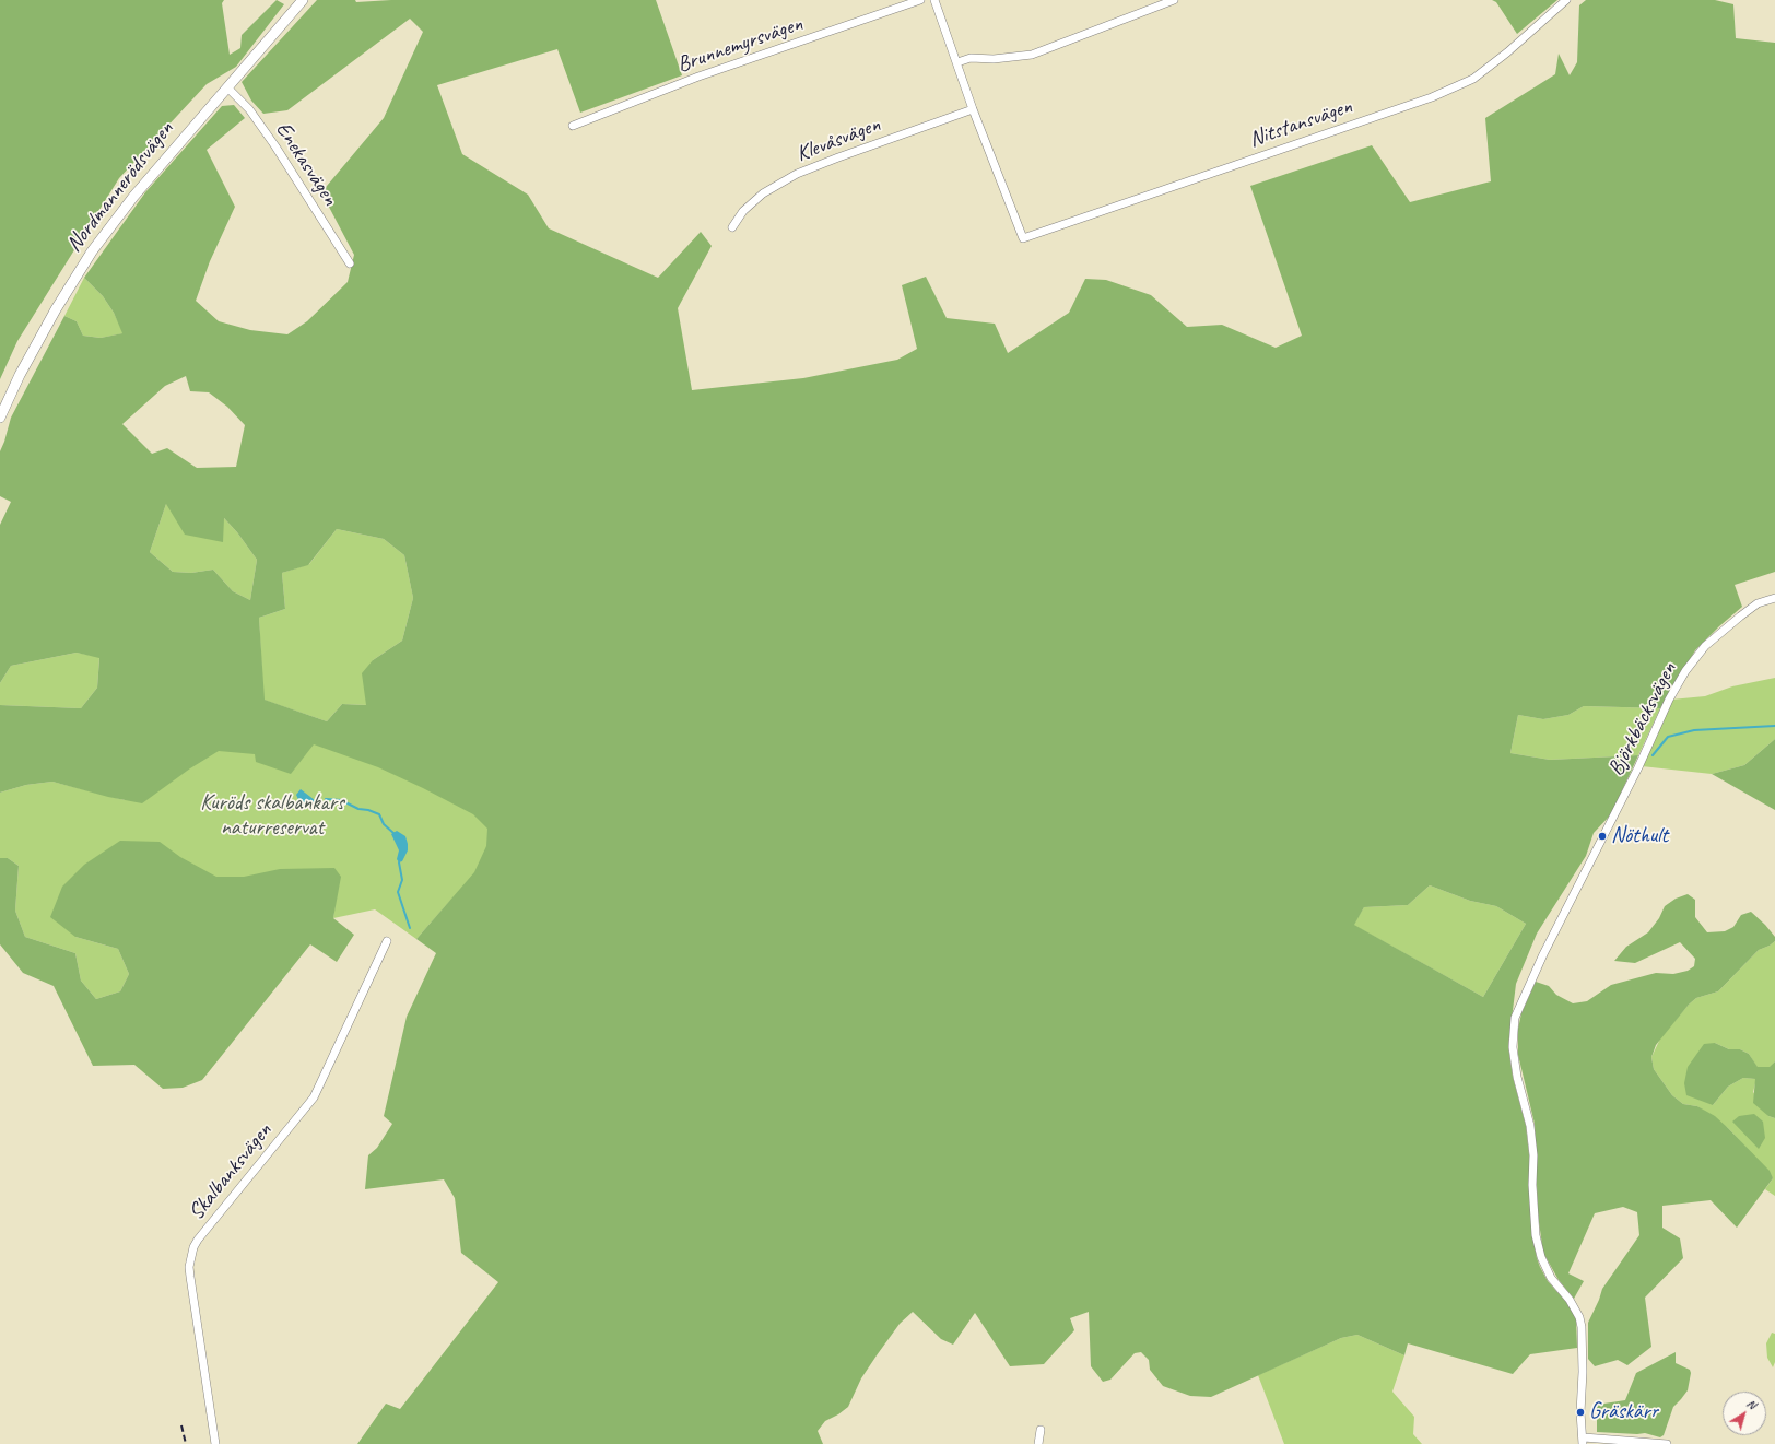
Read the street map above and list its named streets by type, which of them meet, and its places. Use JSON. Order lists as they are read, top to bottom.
{
  "streets": {
    "main road": ["Nordmannerödsvägen"],
    "street": [
      "Brunnemyrsvägen",
      "Nitstansvägen",
      "Klevåsvägen",
      "Enekasvägen",
      "Björkbäcksvägen",
      "Skalbanksvägen"
    ]
  },
  "crossings": [
    ["Nitstansvägen", "Klevåsvägen"],
    ["Enekasvägen", "Nordmannerödsvägen"]
  ],
  "parks": ["Kuröds skalbankars naturreservat"],
  "places": ["Nöthult", "Gräskärr"],
  "north": "top right"
}
